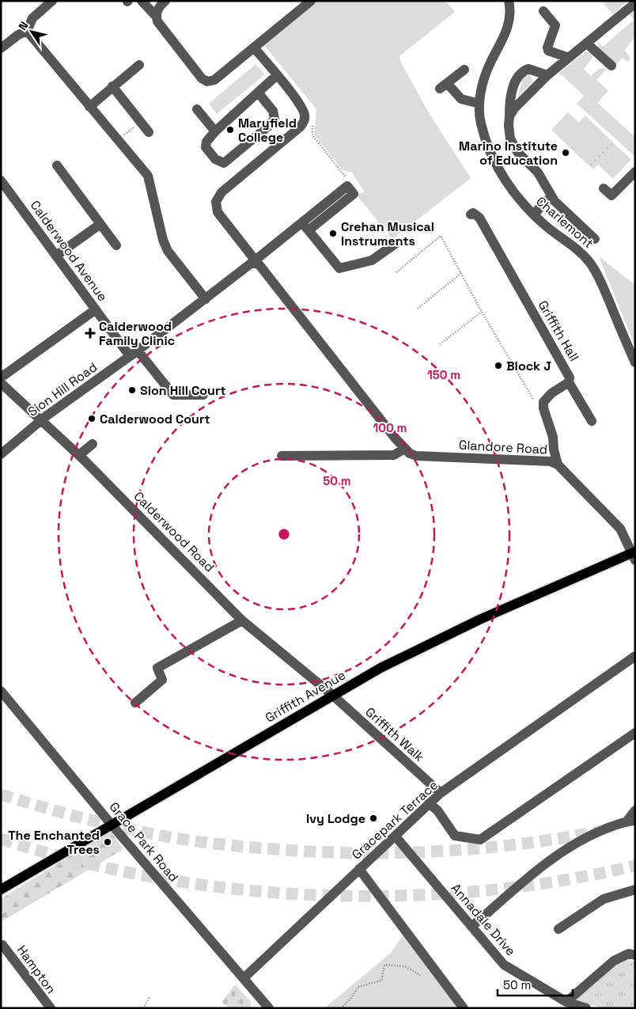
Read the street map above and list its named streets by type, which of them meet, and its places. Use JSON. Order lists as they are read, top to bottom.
{
  "streets": {
    "main road": ["Griffith Avenue"],
    "street": [
      "Charlemont",
      "Calderwood Avenue",
      "Griffith Hall",
      "Sion Hill Road",
      "Glandore Road",
      "Calderwood Road",
      "Griffith Walk",
      "Gracepark Terrace",
      "Grace Park Road",
      "Annadale Drive",
      "Hampton"
    ]
  },
  "crossings": [
    ["Calderwood Avenue", "Sion Hill Road"],
    ["Griffith Hall", "Glandore Road"],
    ["Sion Hill Road", "Glandore Road"],
    ["Sion Hill Road", "Calderwood Road"],
    ["Glandore Road", "Griffith Avenue"],
    ["Calderwood Road", "Griffith Avenue"],
    ["Calderwood Road", "Griffith Walk"],
    ["Griffith Avenue", "Griffith Walk"],
    ["Griffith Avenue", "Grace Park Road"],
    ["Griffith Walk", "Gracepark Terrace"],
    ["Gracepark Terrace", "Grace Park Road"],
    ["Gracepark Terrace", "Annadale Drive"]
  ],
  "places": {
    "other": [
      "Maryfield College",
      "Marino Institute of Education",
      "Crehan Musical Instruments",
      "Block J",
      "Sion Hill Court",
      "Calderwood Court",
      "Ivy Lodge",
      "The Enchanted Trees"
    ],
    "health": ["Calderwood Family Clinic"]
  },
  "scale_bar": "50 m",
  "north": "top left",
  "rings": ["150 m", "100 m", "50 m"]
}
